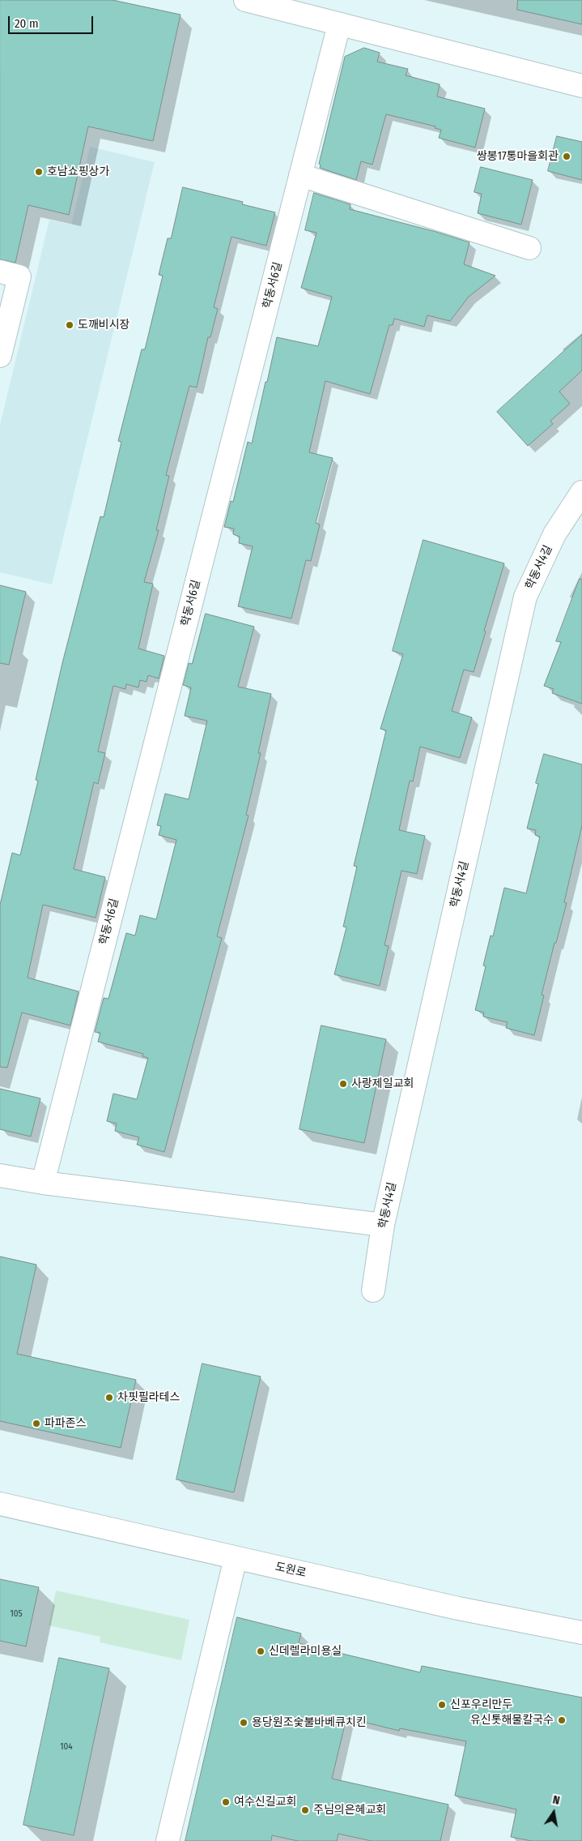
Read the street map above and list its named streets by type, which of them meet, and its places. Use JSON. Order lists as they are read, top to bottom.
{
  "streets": {
    "street": ["학동서6길", "학동서4길", "도원로"]
  },
  "places": [
    "쌍봉17통마을회관",
    "호남쇼핑상가",
    "도깨비시장",
    "사랑제일교회",
    "차핏필라테스",
    "파파존스",
    "신데렐라미용실",
    "신포우리만두",
    "유신톳해물칼국수",
    "용당원조숯불바베큐치킨",
    "여수신길교회",
    "주님의은혜교회"
  ],
  "house_numbers": ["105", "104"],
  "scale_bar": "20 m",
  "north": "top"
}
